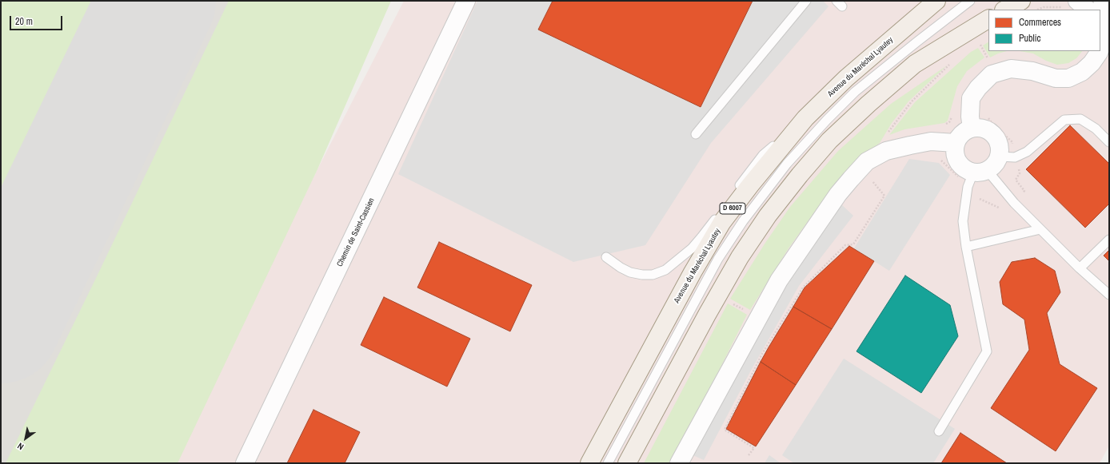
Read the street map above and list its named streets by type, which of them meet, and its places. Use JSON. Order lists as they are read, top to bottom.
{
  "streets": {
    "main road": ["Avenue du Maréchal Lyautey", "D 6007"],
    "street": ["Chemin de Saint-Cassien"]
  },
  "legend": ["Commerces", "Public"],
  "scale_bar": "20 m",
  "north": "bottom left"
}
